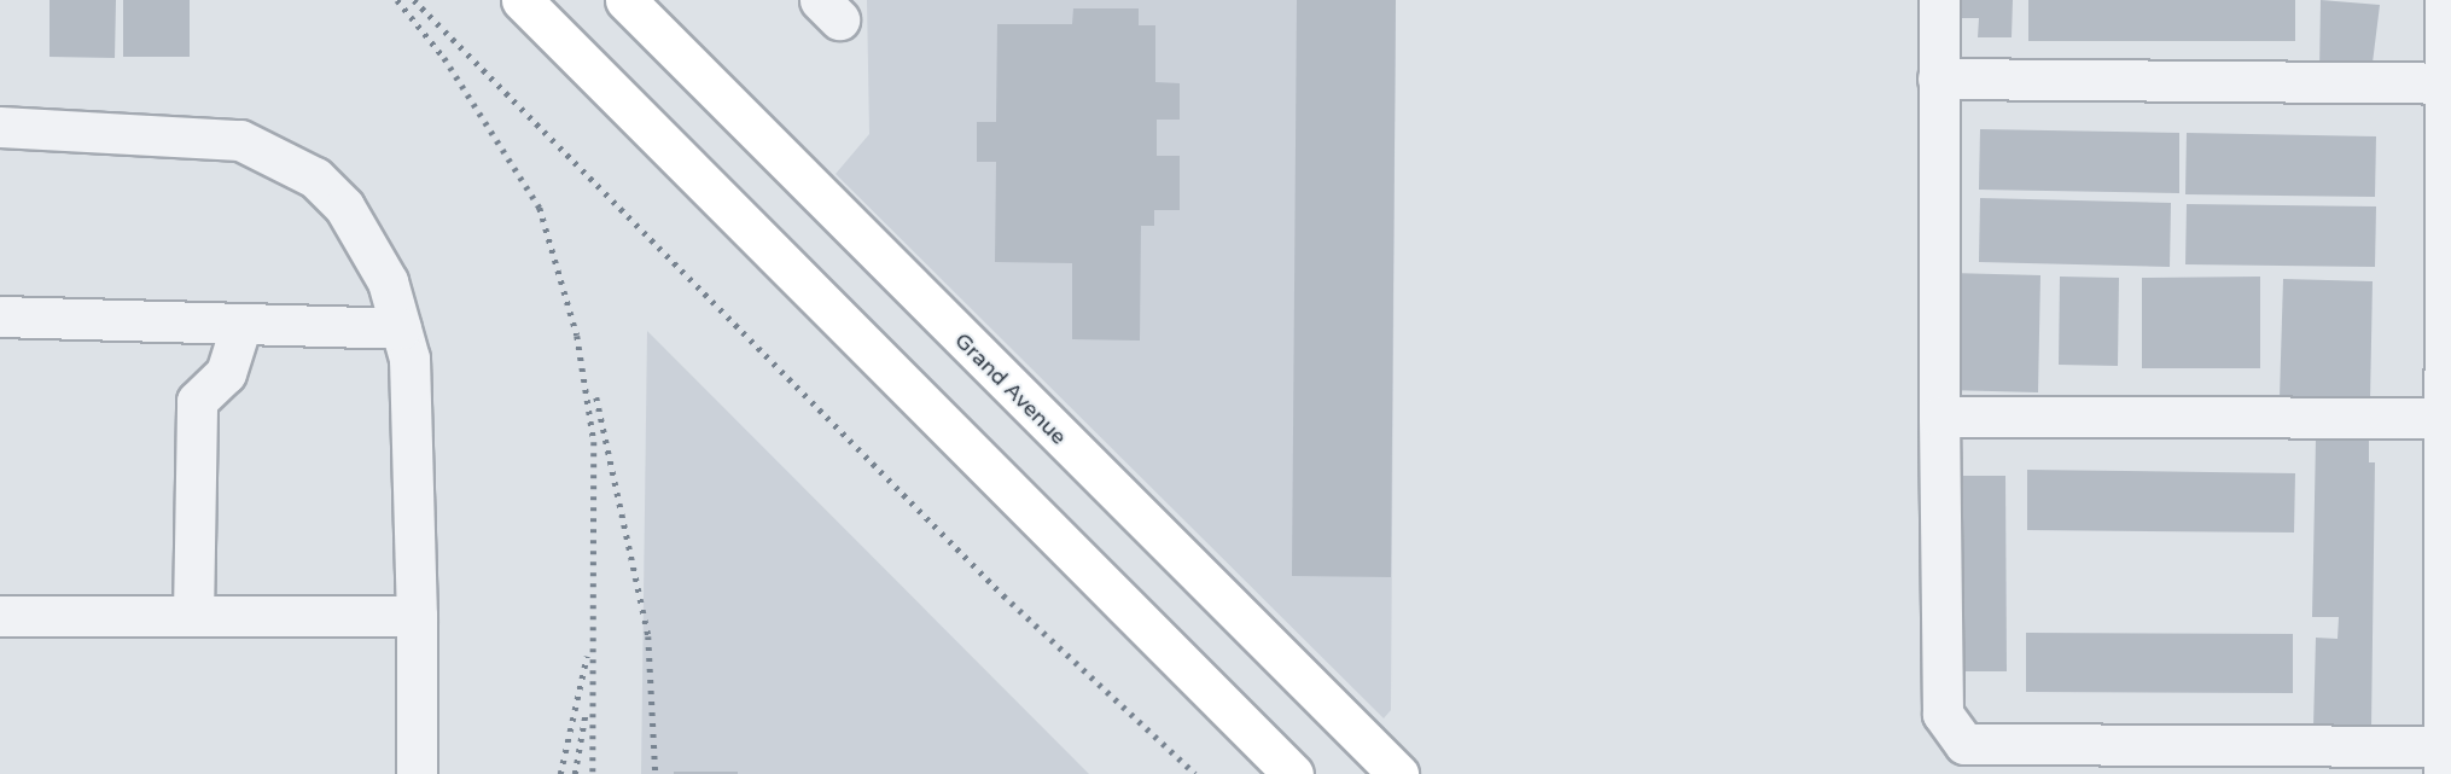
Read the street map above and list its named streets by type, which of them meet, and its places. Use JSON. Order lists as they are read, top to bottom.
{
  "streets": {
    "highway": ["Grand Avenue"]
  }
}
